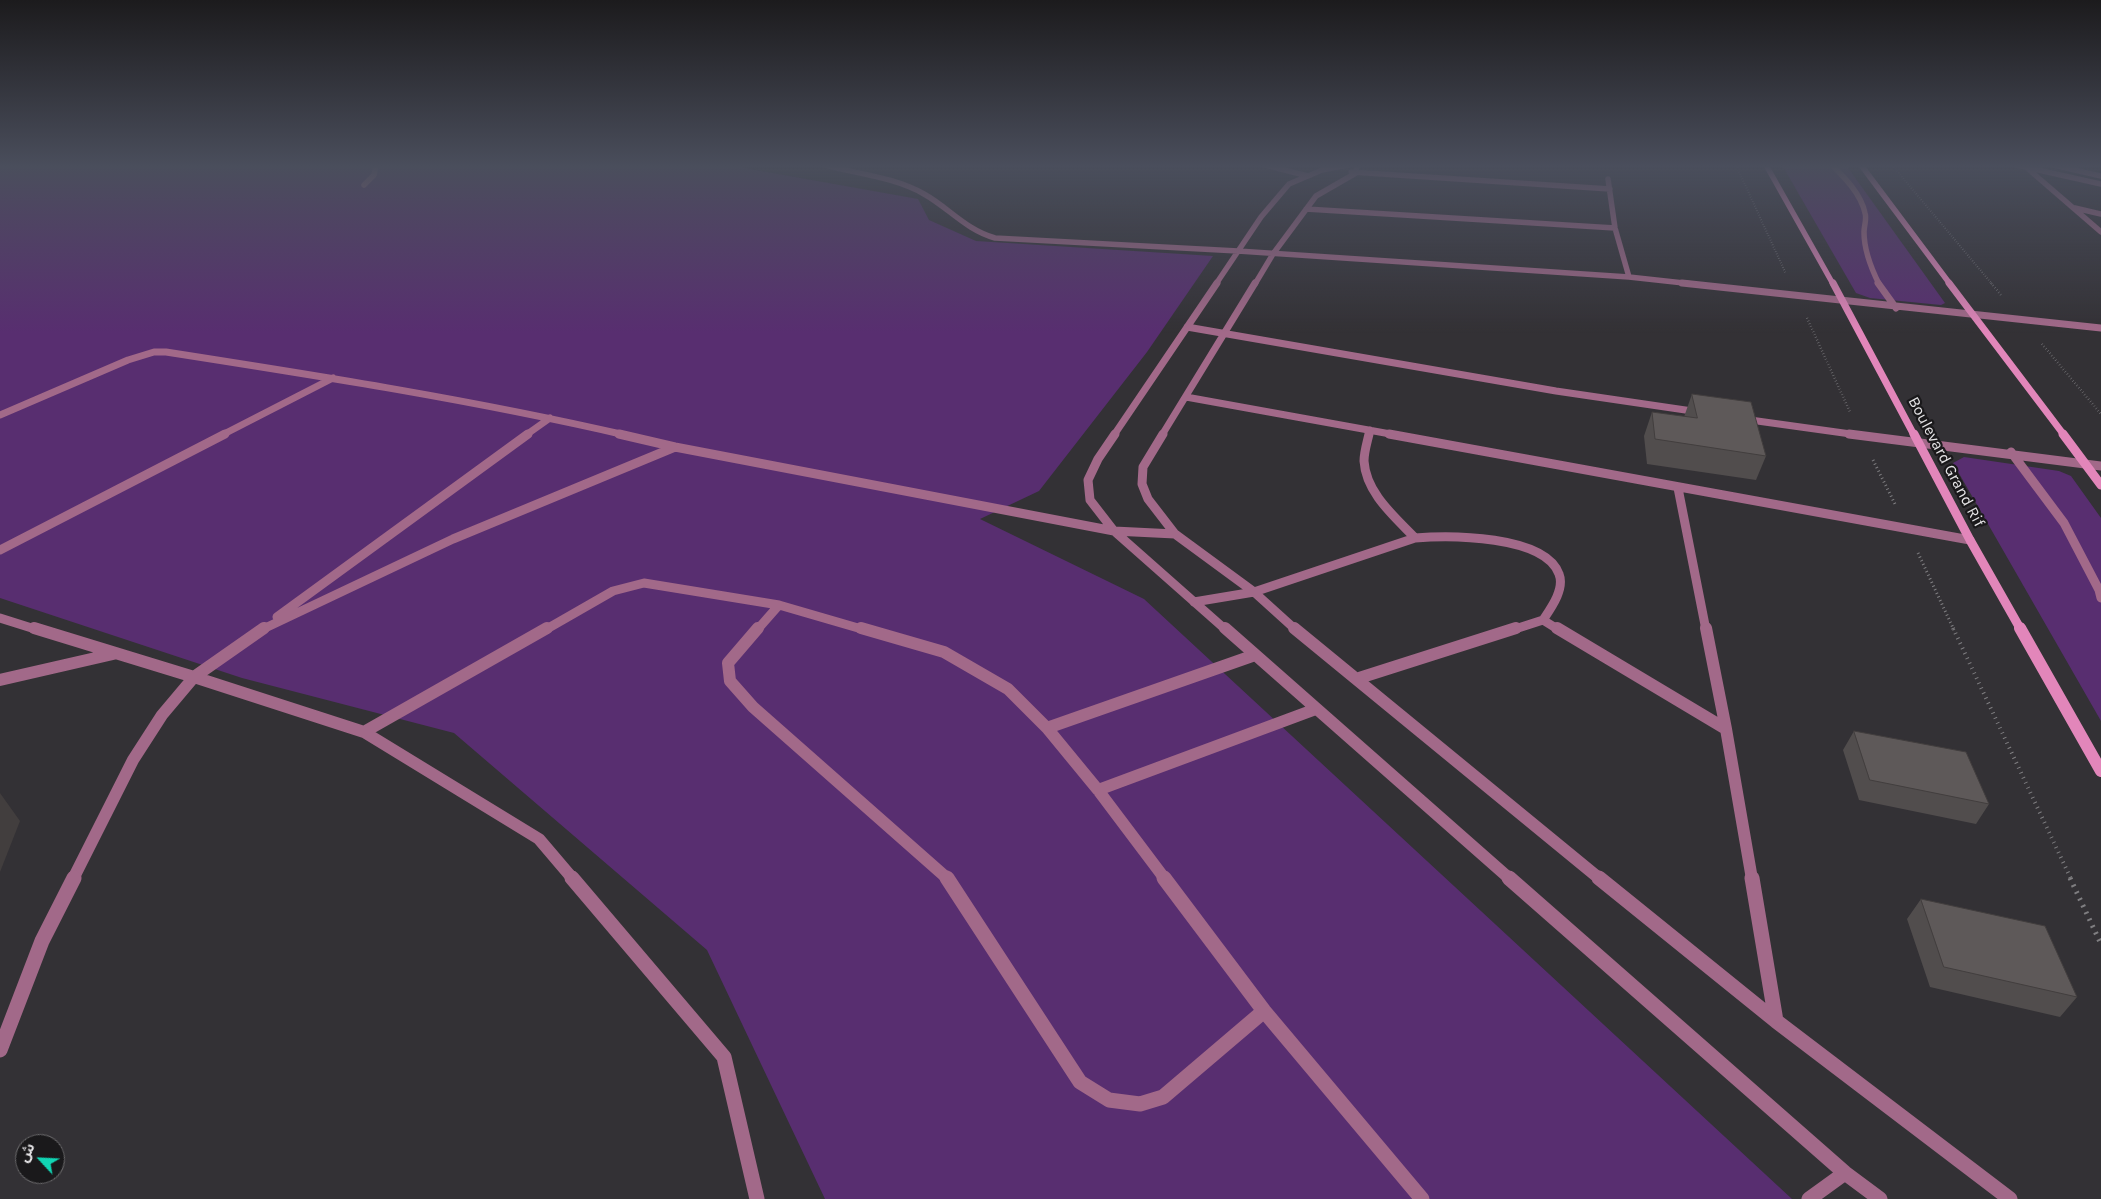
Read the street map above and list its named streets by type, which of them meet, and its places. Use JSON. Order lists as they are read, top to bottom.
{
  "streets": {
    "street": ["Boulevard Grand Rif"]
  },
  "north": "top left"
}
